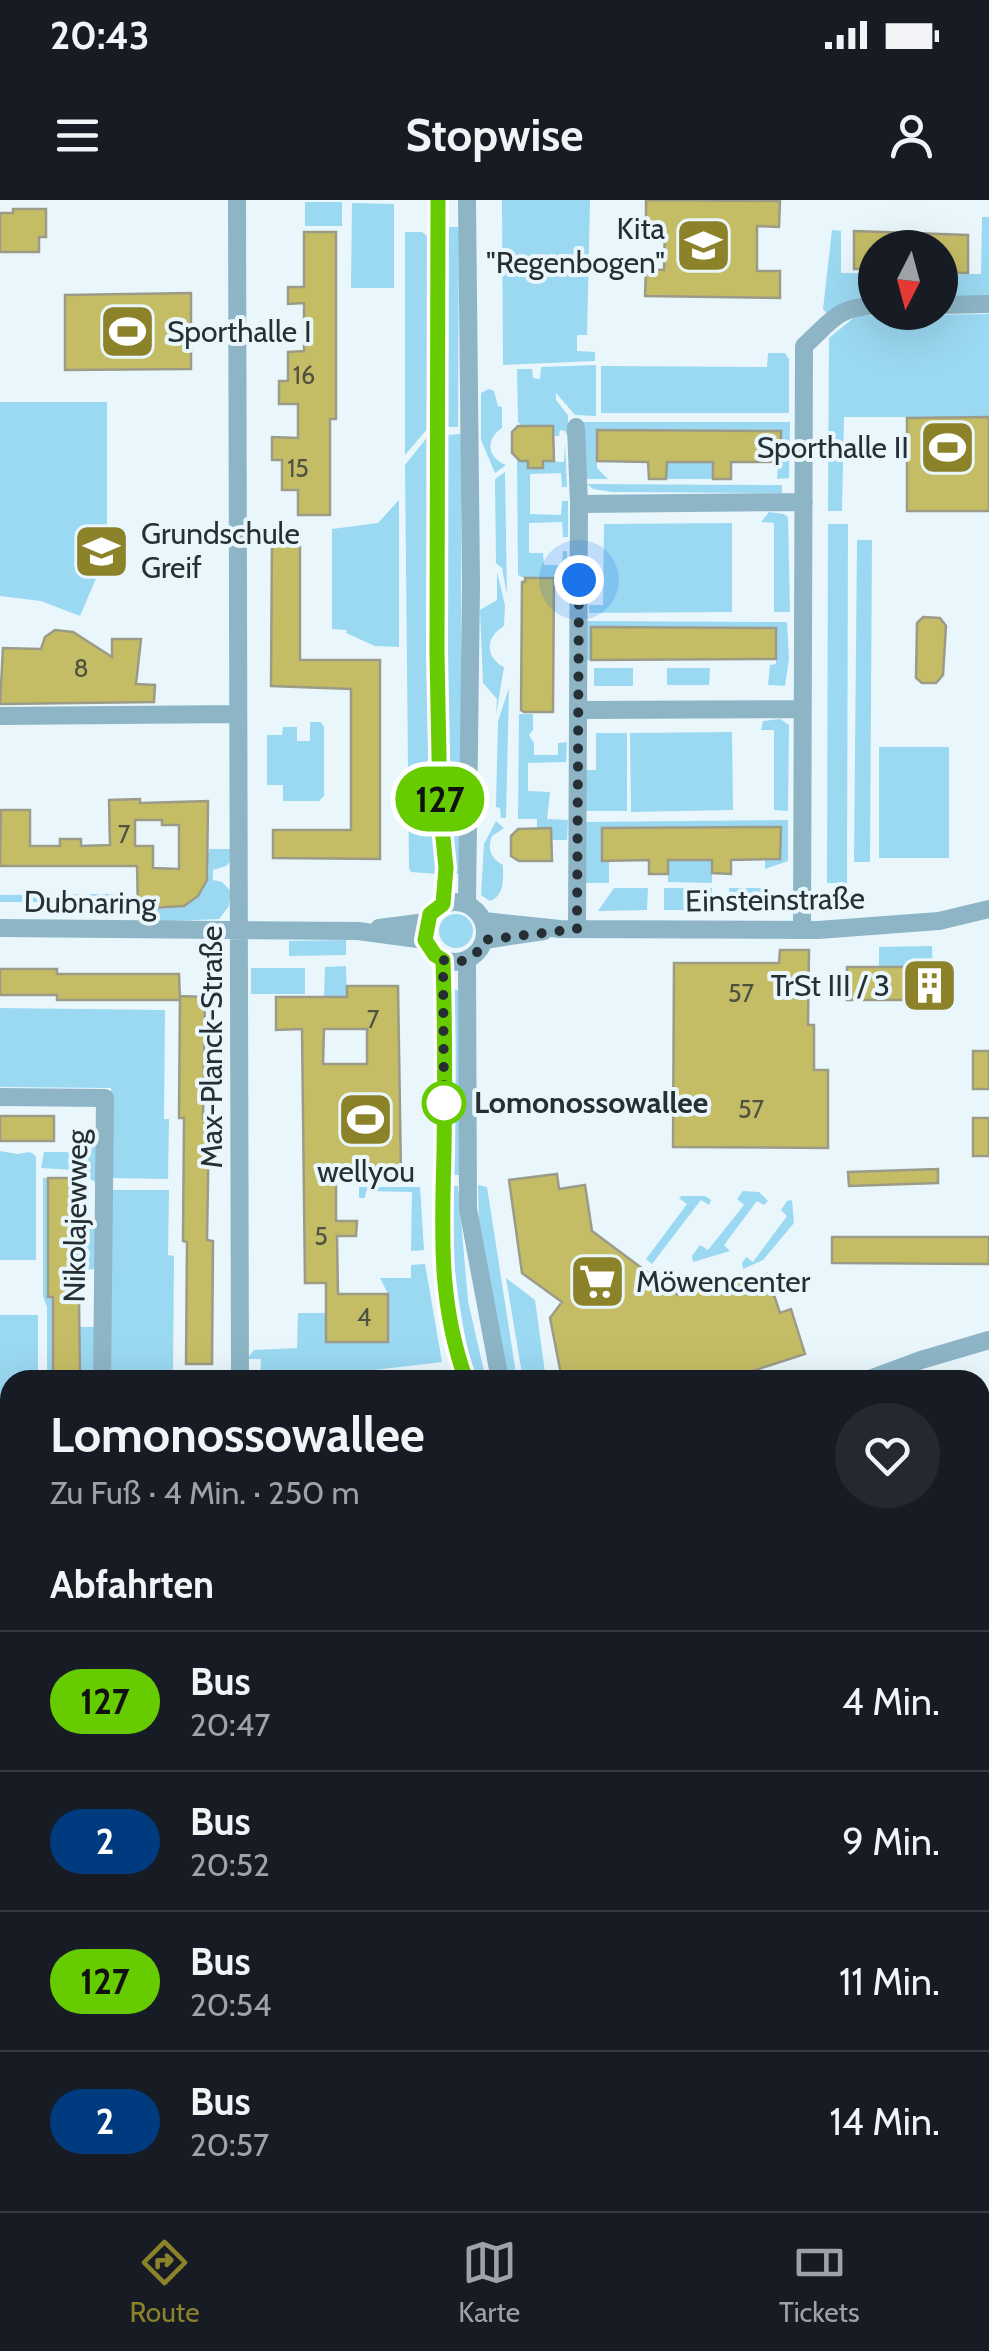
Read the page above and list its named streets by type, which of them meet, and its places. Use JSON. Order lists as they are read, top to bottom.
{
  "streets": {
    "street": [
      "Einsteinstraße",
      "Dubnaring",
      "Max-Planck-Straße",
      "Nikolajewweg"
    ]
  },
  "crossings": [
    ["Einsteinstraße", "Dubnaring"],
    ["Dubnaring", "Max-Planck-Straße"]
  ],
  "places": {
    "school or university": ["Kita \"Regenbogen\"", "Grundschule Greif"],
    "sports": ["Sporthalle I", "Sporthalle II", "wellyou"],
    "building": ["TrSt III / 3"],
    "other": ["Lomonossowallee"],
    "supermarket": ["Möwencenter"]
  },
  "lines": ["bus line 127"],
  "house_numbers": [
    "16",
    "15",
    "8",
    "7",
    "57",
    "7",
    "57",
    "5",
    "4"
  ],
  "north": "bottom",
  "page": {
    "status": "20:43",
    "header": "Stopwise",
    "on_map": "127",
    "heading": [
      ["Lomonossowallee", "Zu Fuß · 4 Min. · 250 m"],
      "Abfahrten"
    ],
    "list": [
      {
        "mark": "127",
        "name": "Bus",
        "note": "20:47",
        "value": "4 Min."
      },
      {
        "mark": "2",
        "name": "Bus",
        "note": "20:52",
        "value": "9 Min."
      },
      {
        "mark": "127",
        "name": "Bus",
        "note": "20:54",
        "value": "11 Min."
      },
      {
        "mark": "2",
        "name": "Bus",
        "note": "20:57",
        "value": "14 Min."
      }
    ],
    "tabs": ["Route", "Karte", "Tickets"]
  }
}
